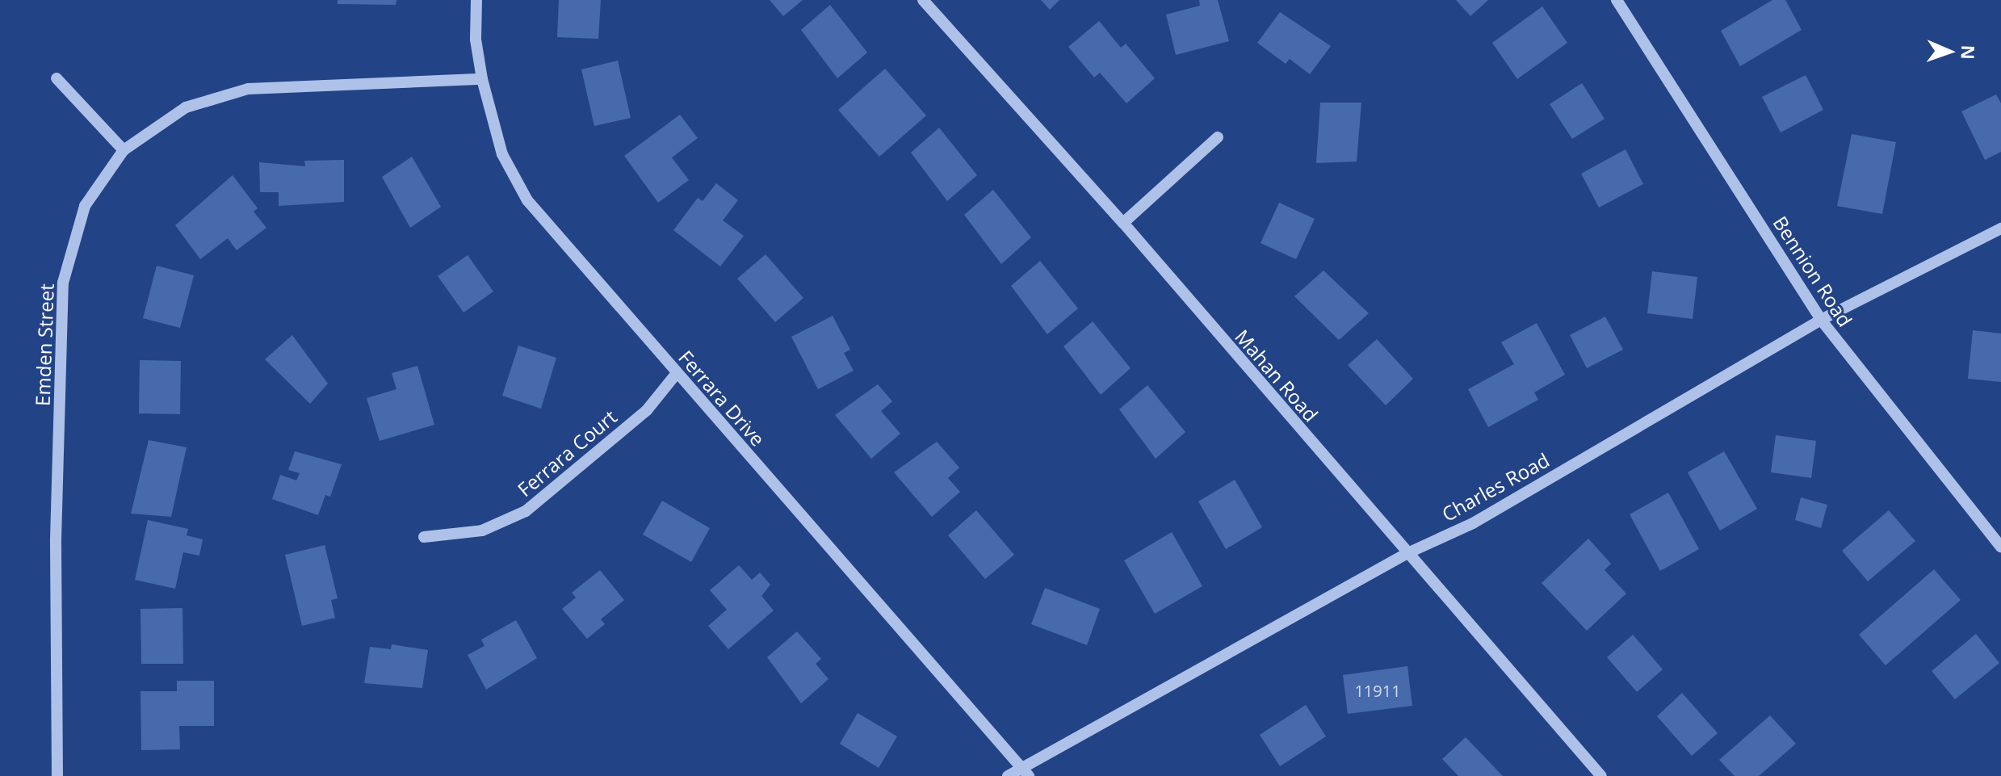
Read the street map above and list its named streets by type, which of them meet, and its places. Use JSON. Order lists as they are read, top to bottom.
{
  "streets": {
    "street": [
      "Bennion Road",
      "Emden Street",
      "Mahan Road",
      "Ferrara Drive",
      "Ferrara Court",
      "Charles Road"
    ]
  },
  "crossings": [
    ["Bennion Road", "Charles Road"],
    ["Emden Street", "Ferrara Drive"],
    ["Mahan Road", "Charles Road"],
    ["Ferrara Drive", "Ferrara Court"],
    ["Ferrara Drive", "Charles Road"]
  ],
  "house_numbers": ["11911"],
  "north": "right"
}
